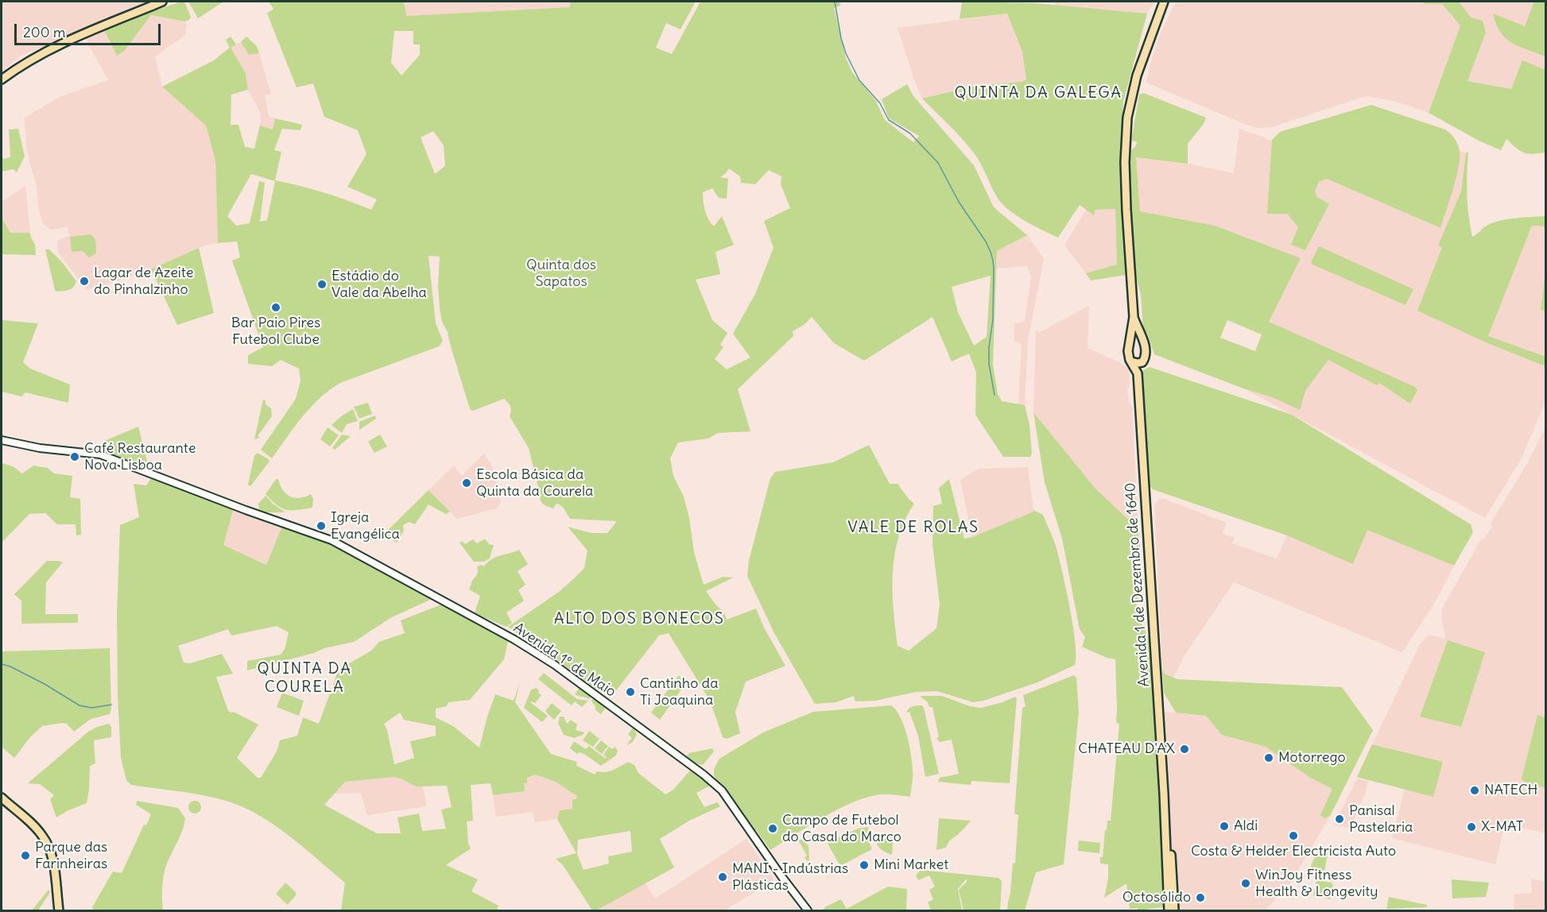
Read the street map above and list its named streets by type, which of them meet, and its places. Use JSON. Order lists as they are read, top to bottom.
{
  "streets": {
    "main road": ["Avenida 1 de Dezembro de 1640"],
    "street": ["Avenida 1º de Maio"]
  },
  "districts": [
    "QUINTA DA GALEGA",
    "VALE DE ROLAS",
    "ALTO DOS BONECOS",
    "QUINTA DA COURELA"
  ],
  "parks": ["Quinta dos Sapatos"],
  "places": [
    "Lagar de Azeite do Pinhalzinho",
    "Estádio do Vale da Abelha",
    "Bar Paio Pires Futebol Clube",
    "Café Restaurante Nova Lisboa",
    "Escola Básica da Quinta da Courela",
    "Igreja Evangélica",
    "Cantinho da Ti Joaquina",
    "CHATEAU D'AX",
    "Motorrego",
    "NATECH",
    "Panisal Pastelaria",
    "Aldi",
    "X-MAT",
    "Campo de Futebol do Casal do Marco",
    "Costa & Helder Electricista Auto",
    "Parque das Farinheiras",
    "Mini Market",
    "MANI - Indústrias Plásticas",
    "WinJoy Fitness Health & Longevity",
    "Octosólido"
  ],
  "scale_bar": "200 m"
}
